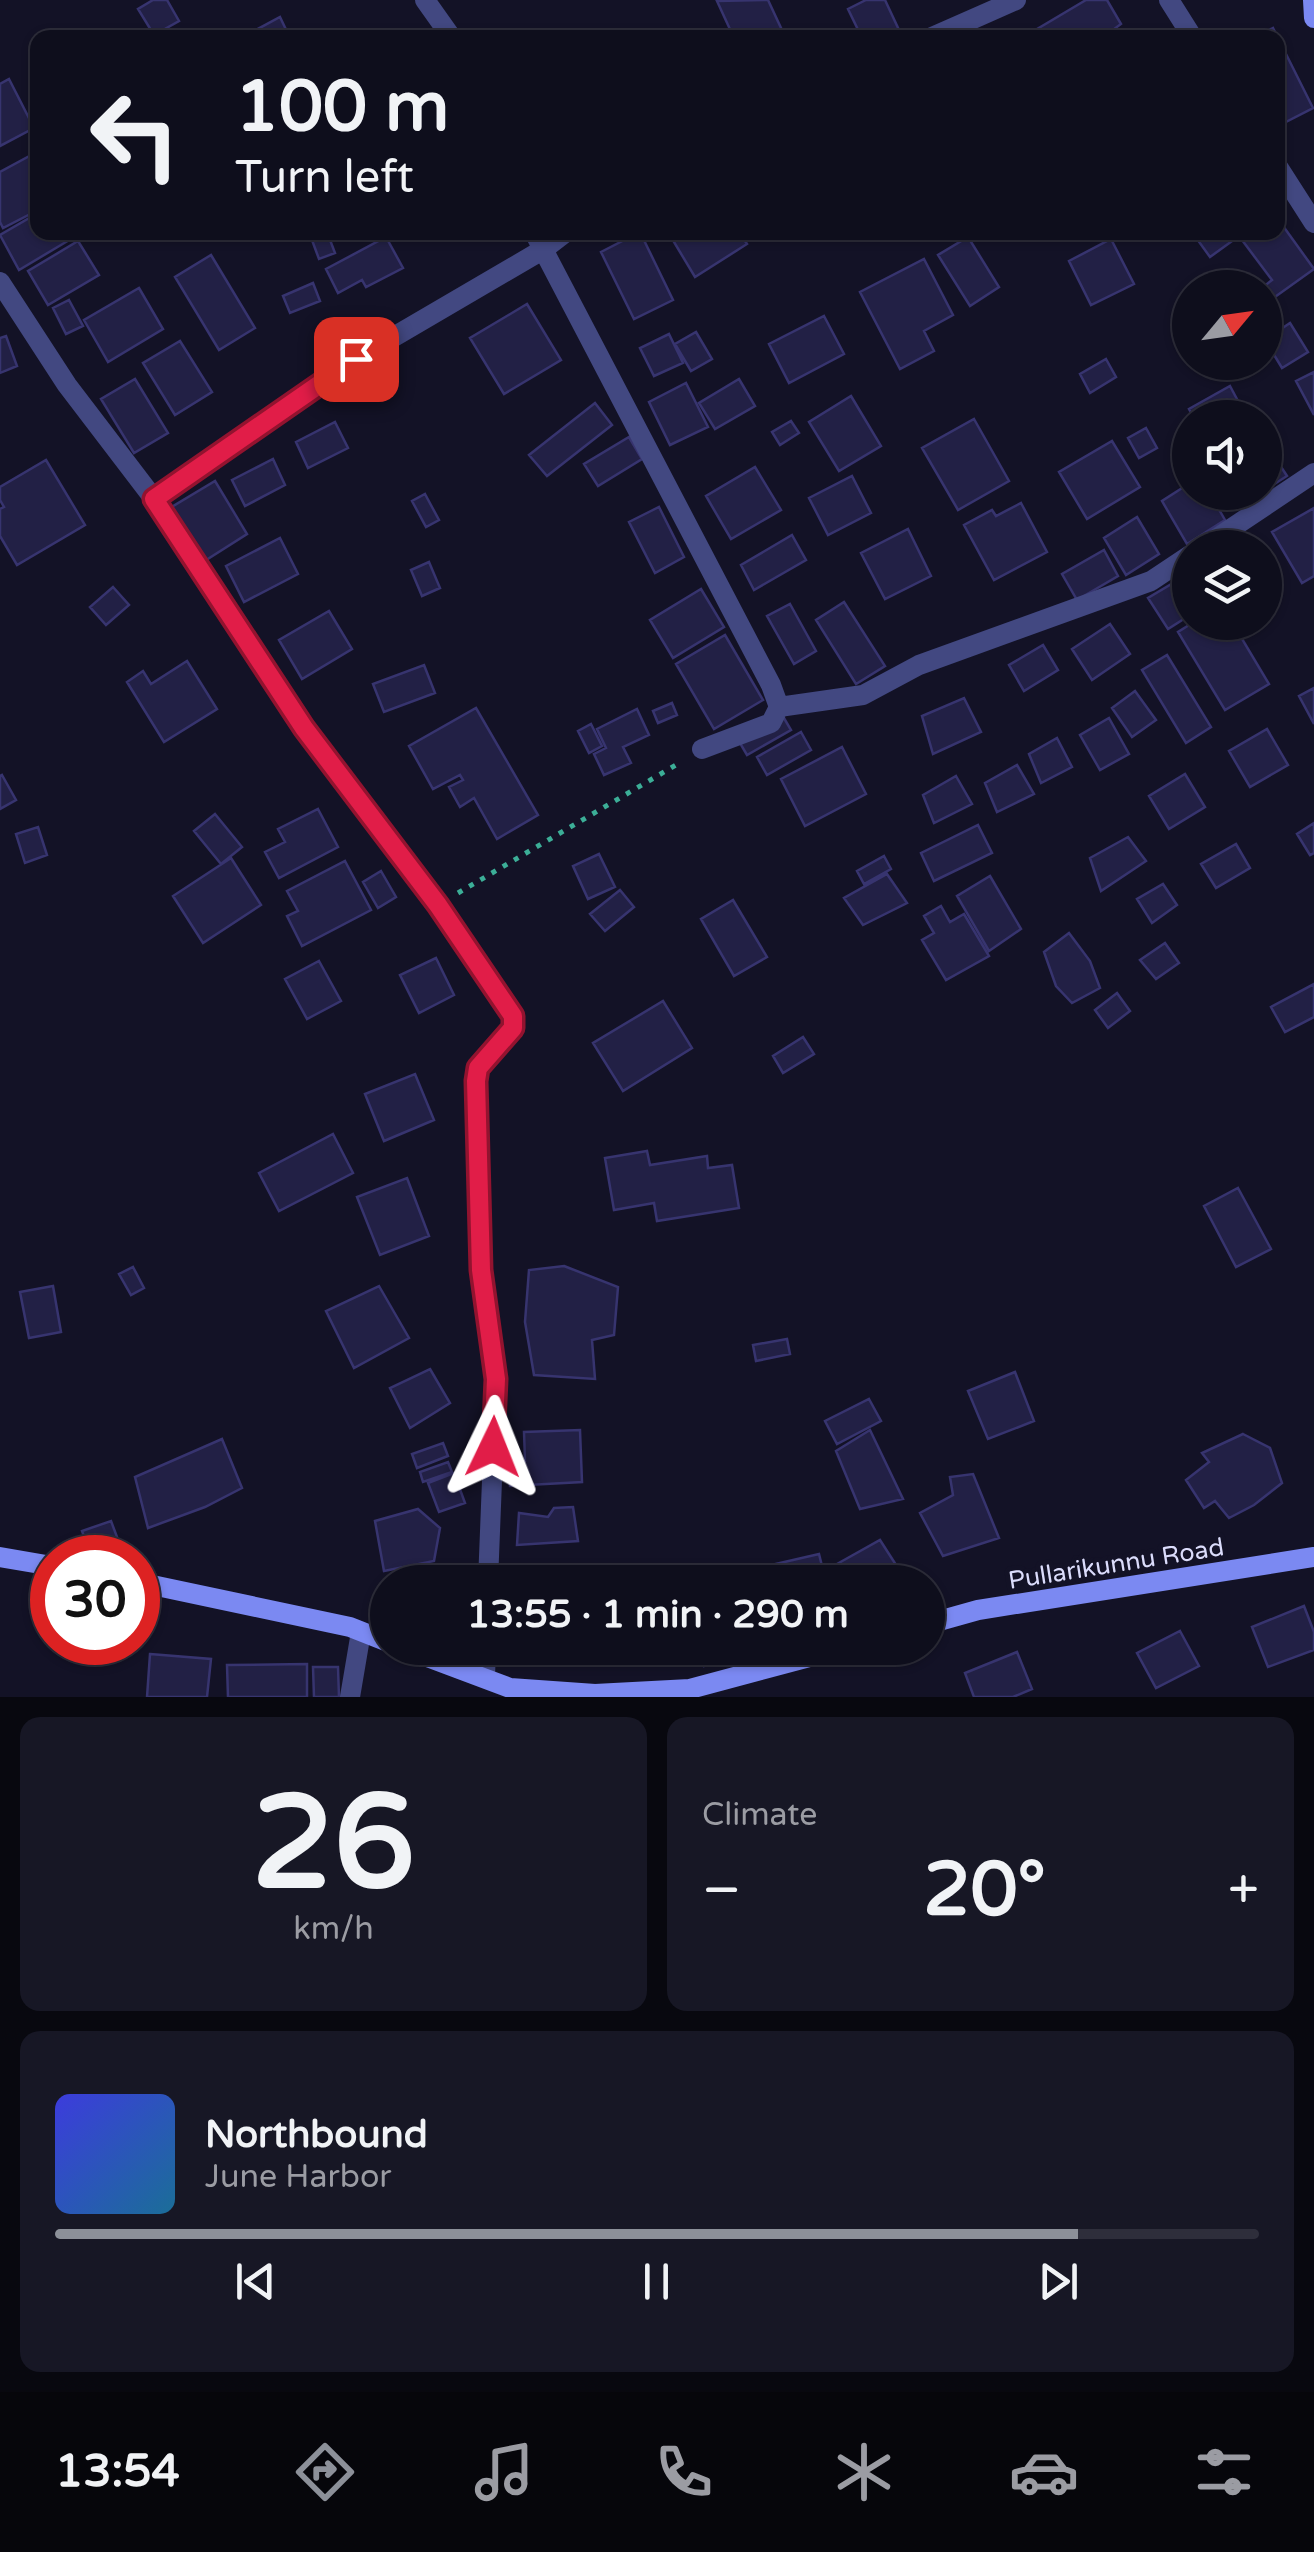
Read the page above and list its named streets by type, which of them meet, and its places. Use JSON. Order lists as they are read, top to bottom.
{
  "streets": {
    "main road": ["Pullarikunnu Road"]
  },
  "north": "top right",
  "page": {
    "turn": ["100 m", "Turn left"],
    "limit": "30",
    "trip": "13:55 · 1 min · 290 m",
    "tile": [
      ["26", "km/h"],
      "Climate"
    ],
    "heat": ["−", "20°", "+"],
    "song": ["Northbound", "June Harbor"],
    "tabs": "13:54"
  }
}
